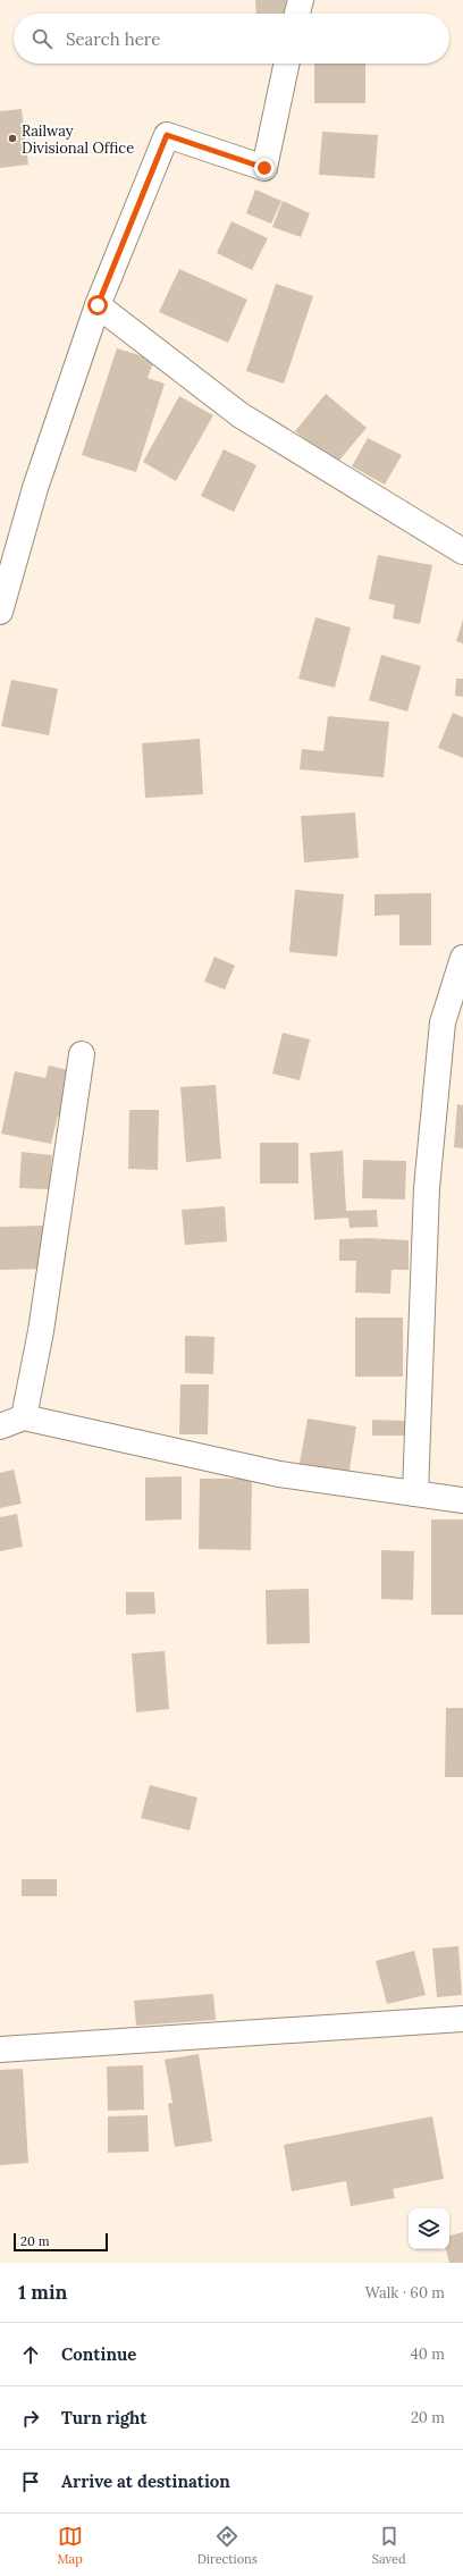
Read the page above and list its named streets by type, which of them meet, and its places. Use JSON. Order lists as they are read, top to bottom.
{
  "places": ["Railway Divisional Office"],
  "scale_bar": "20 m",
  "page": {
    "search": "Search here",
    "scale": "20 m",
    "heading": ["1 min", "Walk · 60 m"],
    "list": [
      ["Continue", "40 m"],
      ["Turn right", "20 m"],
      "Arrive at destination"
    ],
    "nav": ["Map", "Directions", "Saved"]
  }
}
